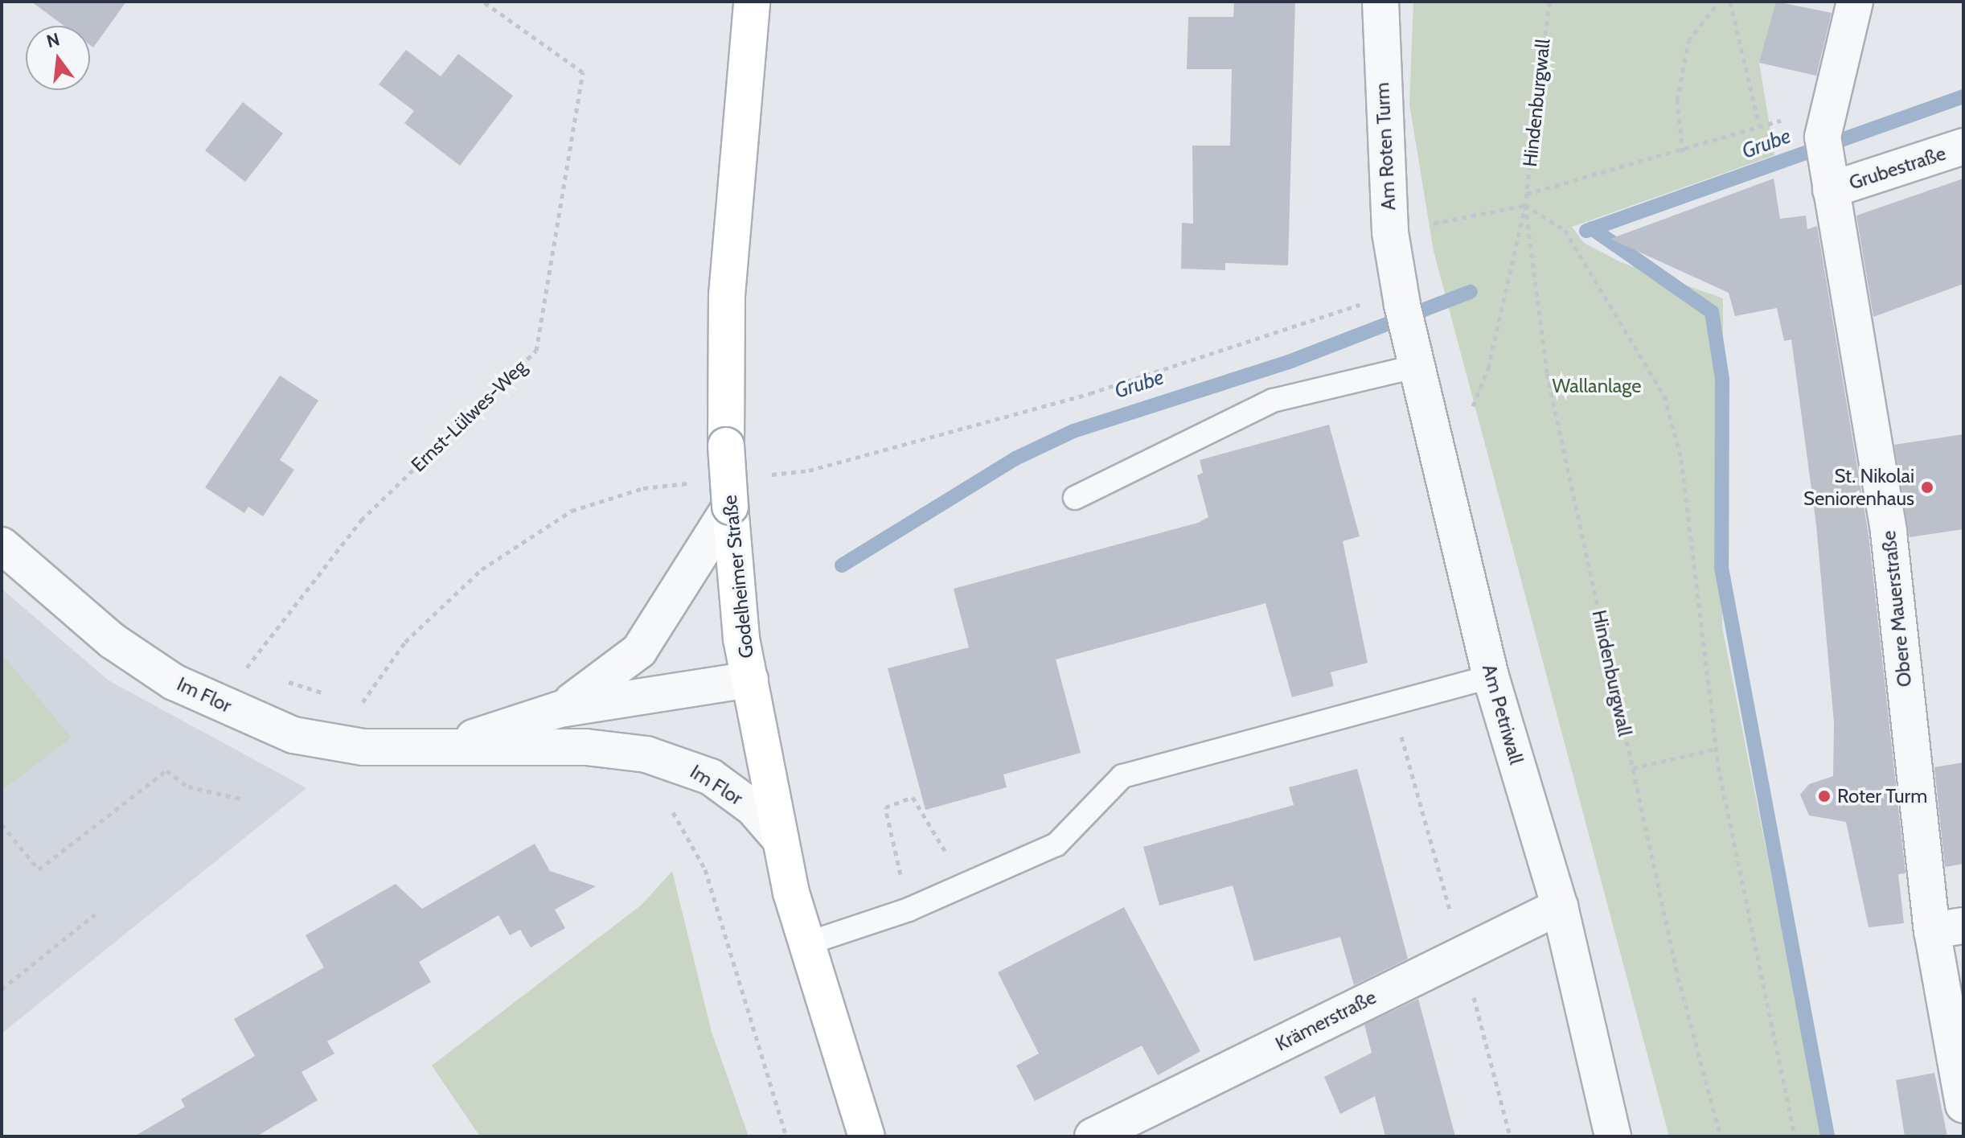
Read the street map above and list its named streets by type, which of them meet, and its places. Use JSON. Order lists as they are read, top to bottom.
{
  "streets": {
    "main road": ["Godelheimer Straße"],
    "street": [
      "Am Roten Turm",
      "Grubestraße",
      "Obere Mauerstraße",
      "Im Flor",
      "Am Petriwall",
      "Krämerstraße"
    ],
    "path": ["Hindenburgwall", "Ernst-Lülwes-Weg"]
  },
  "crossings": [
    ["Hindenburgwall", "Am Petriwall"],
    ["Am Roten Turm", "Am Petriwall"],
    ["Grubestraße", "Obere Mauerstraße"],
    ["Godelheimer Straße", "Im Flor"],
    ["Am Petriwall", "Krämerstraße"]
  ],
  "water": ["Grube"],
  "parks": ["Wallanlage"],
  "places": ["St. Nikolai Seniorenhaus", "Roter Turm"],
  "north": "top"
}
